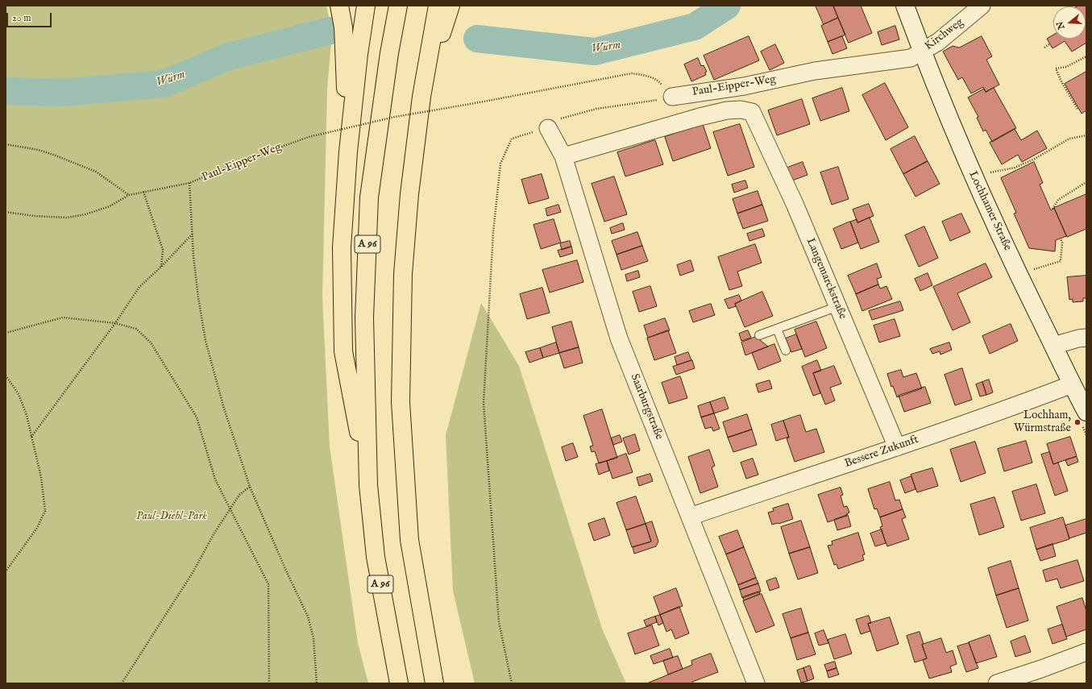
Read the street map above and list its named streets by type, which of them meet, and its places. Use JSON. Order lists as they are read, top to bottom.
{
  "streets": {
    "highway": ["A 96"],
    "street": [
      "Kirchweg",
      "Paul-Eipper-Weg",
      "Lochhamer Straße",
      "Langemarckstraße",
      "Saarburgstraße",
      "Bessere Zukunft"
    ]
  },
  "crossings": [
    ["Kirchweg", "Paul-Eipper-Weg"],
    ["Kirchweg", "Lochhamer Straße"],
    ["Paul-Eipper-Weg", "Lochhamer Straße"],
    ["Paul-Eipper-Weg", "Langemarckstraße"],
    ["Paul-Eipper-Weg", "Saarburgstraße"],
    ["Lochhamer Straße", "Bessere Zukunft"],
    ["Langemarckstraße", "Bessere Zukunft"],
    ["Saarburgstraße", "Bessere Zukunft"]
  ],
  "water": ["Würm"],
  "parks": ["Paul-Diehl-Park"],
  "places": ["Lochham, Würmstraße"],
  "scale_bar": "20 m",
  "north": "left"
}
